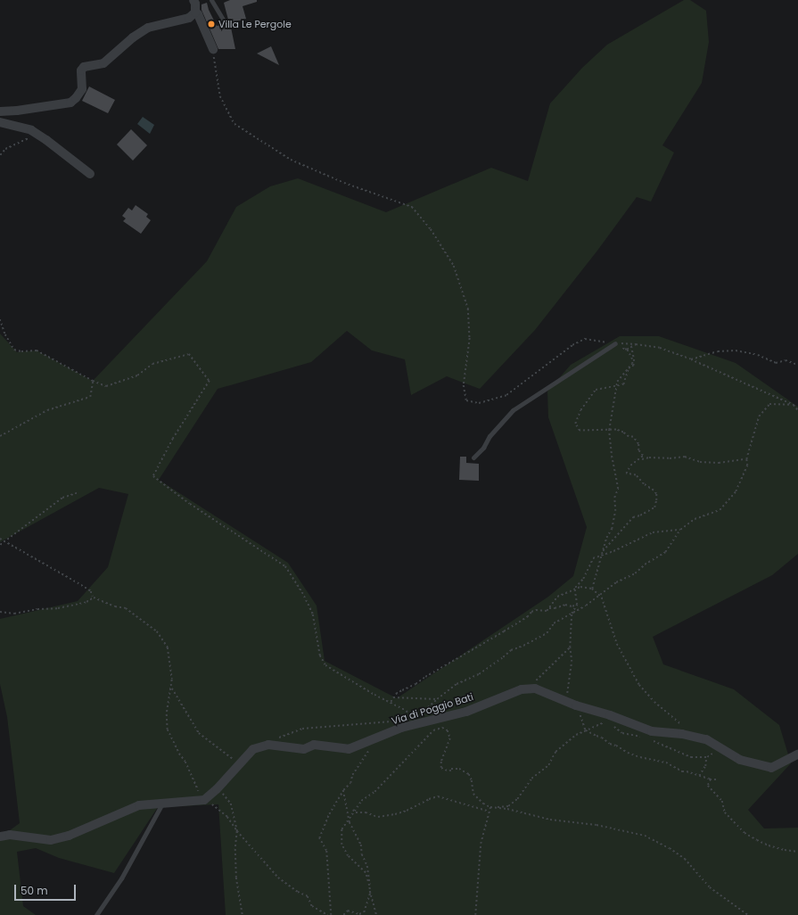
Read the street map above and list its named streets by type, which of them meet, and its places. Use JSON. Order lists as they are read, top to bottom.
{
  "streets": {
    "street": ["Via di Poggio Bati"]
  },
  "places": ["Villa Le Pergole"],
  "scale_bar": "50 m"
}
